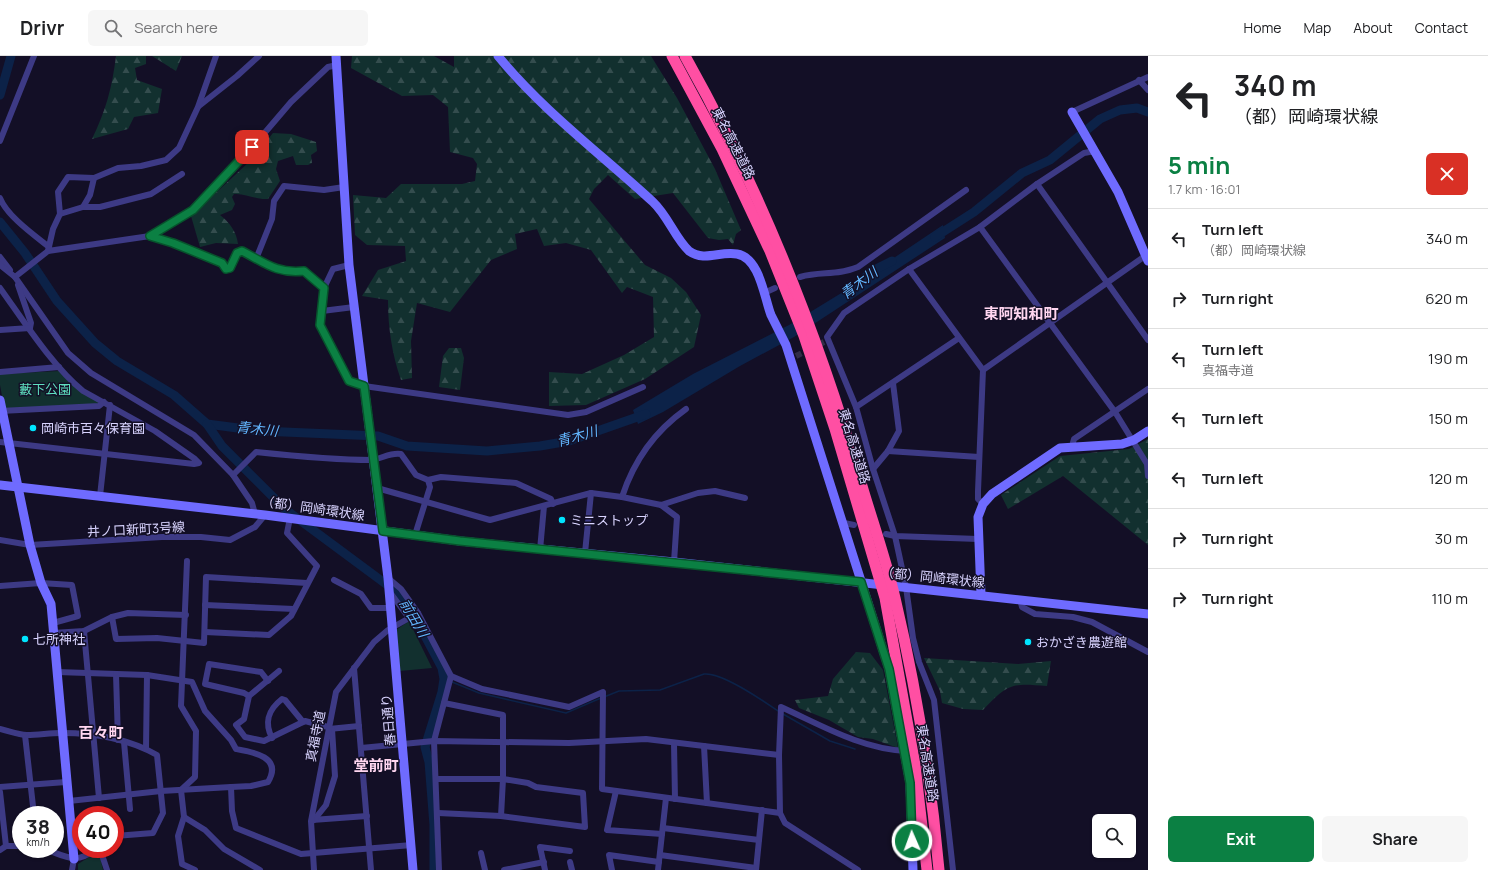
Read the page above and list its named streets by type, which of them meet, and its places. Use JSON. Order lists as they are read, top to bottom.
{
  "streets": {
    "highway": ["東名高速道路"],
    "street": [
      "（都）岡崎環状線",
      "井ノ口新町3号線",
      "春日通り",
      "真福寺道"
    ]
  },
  "crossings": [
    ["（都）岡崎環状線", "井ノ口新町3号線"],
    ["春日通り", "真福寺道"]
  ],
  "districts": ["東阿知和町", "百々町", "堂前町"],
  "water": ["青木川", "前田川"],
  "parks": ["藪下公園"],
  "places": [
    "岡崎市百々保育園",
    "ミニストップ",
    "七所神社",
    "おかざき農遊館"
  ],
  "page": {
    "header": "Drivr",
    "search": "Search here",
    "nav": [
      "Home",
      "Map",
      "About",
      "Contact"
    ],
    "turn": ["340 m", "（都）岡崎環状線"],
    "heading": ["5 min", "1.7 km · 16:01"],
    "list": [
      {
        "name": "Turn left",
        "note": "（都）岡崎環状線",
        "value": "340 m"
      },
      {
        "name": "Turn right",
        "value": "620 m"
      },
      {
        "name": "Turn left",
        "note": "真福寺道",
        "value": "190 m"
      },
      {
        "name": "Turn left",
        "value": "150 m"
      },
      {
        "name": "Turn left",
        "value": "120 m"
      },
      {
        "name": "Turn right",
        "value": "30 m"
      },
      {
        "name": "Turn right",
        "value": "110 m"
      }
    ],
    "speed": "38 km/h",
    "limit": "40",
    "buttons": ["Exit", "Share"]
  }
}
